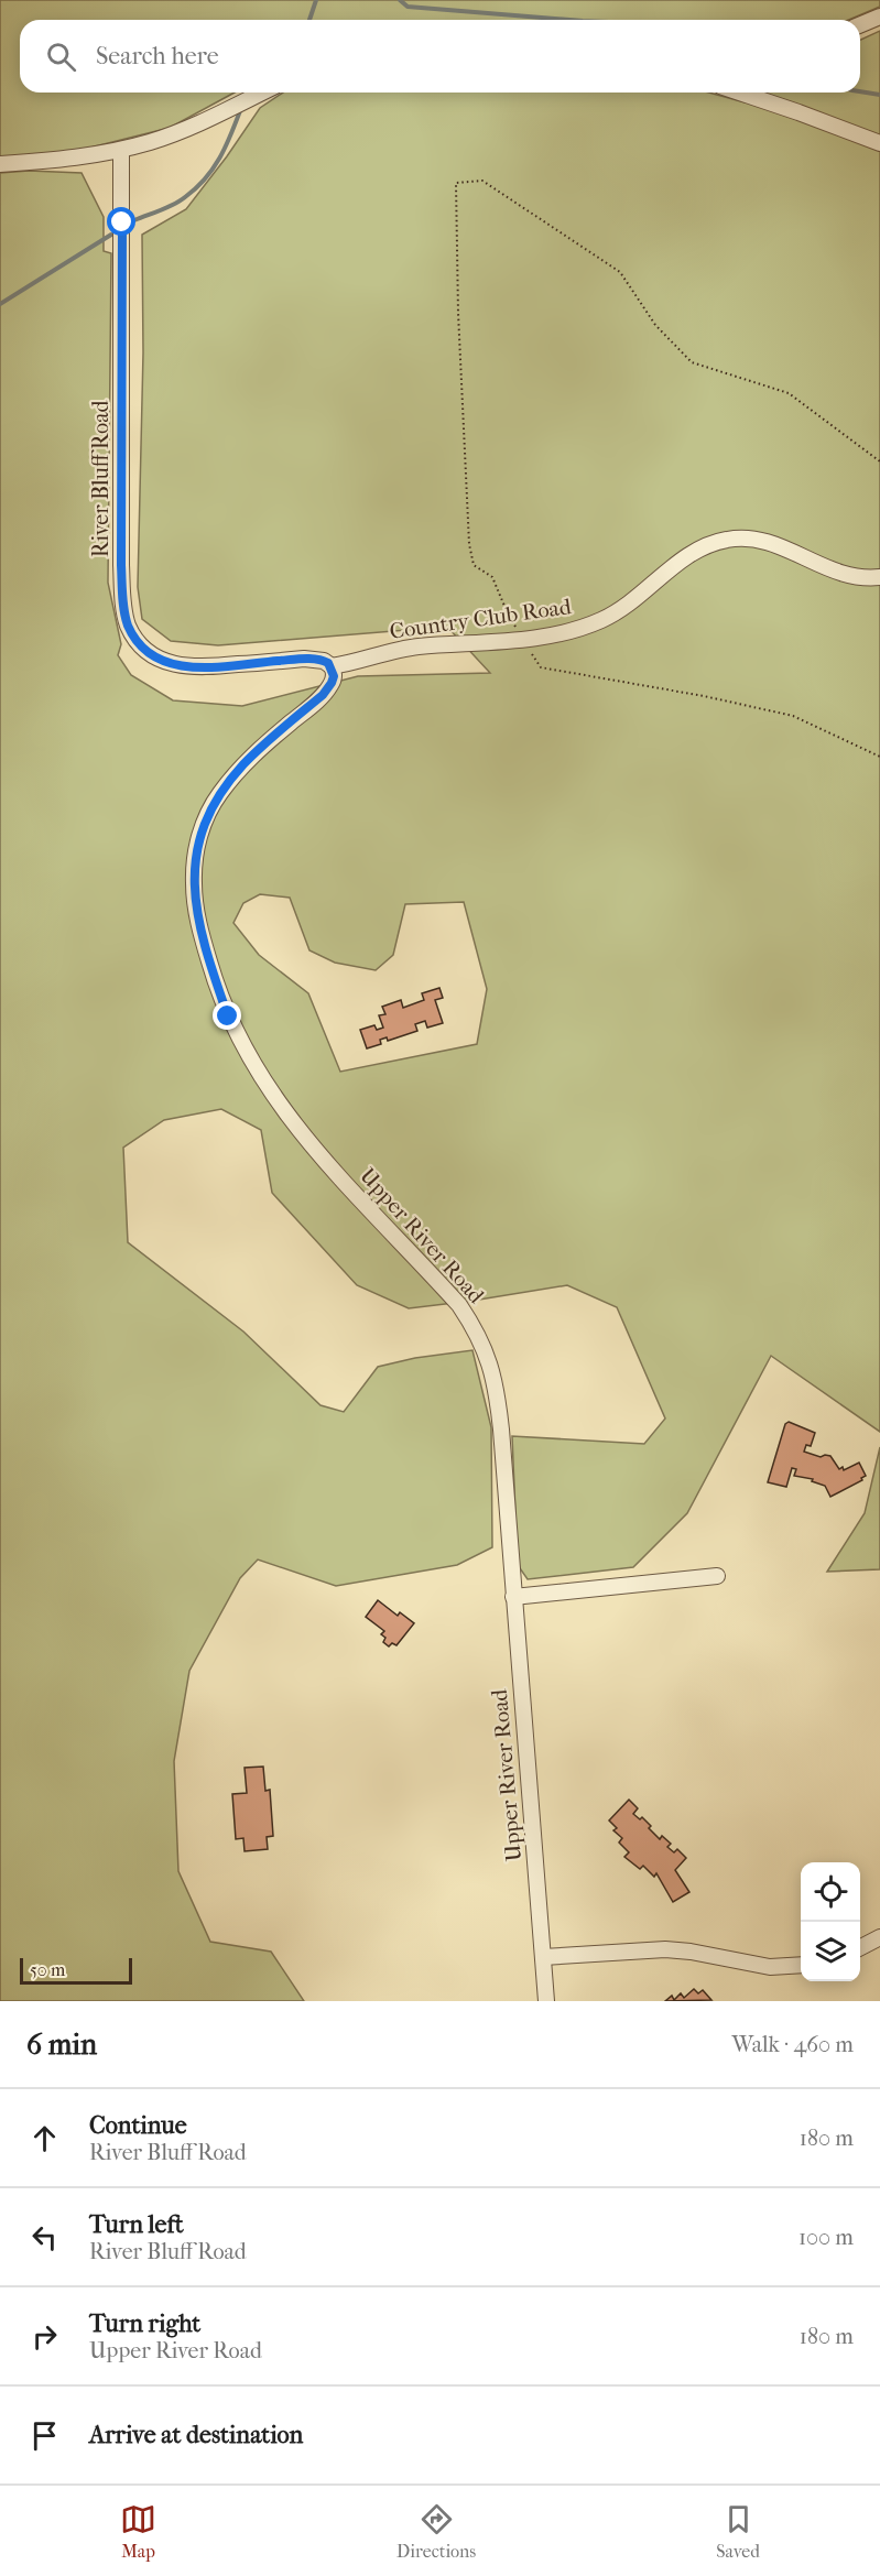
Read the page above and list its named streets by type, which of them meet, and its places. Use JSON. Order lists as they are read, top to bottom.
{
  "streets": {
    "street": ["River Bluff Road", "Country Club Road", "Upper River Road"]
  },
  "crossings": [
    ["River Bluff Road", "Country Club Road"],
    ["River Bluff Road", "Upper River Road"],
    ["Country Club Road", "Upper River Road"]
  ],
  "scale_bar": "50 m",
  "page": {
    "search": "Search here",
    "scale": "50 m",
    "heading": ["6 min", "Walk · 460 m"],
    "list": [
      ["Continue", "River Bluff Road", "180 m"],
      ["Turn left", "River Bluff Road", "100 m"],
      ["Turn right", "Upper River Road", "180 m"],
      "Arrive at destination"
    ],
    "nav": ["Map", "Directions", "Saved"]
  }
}
